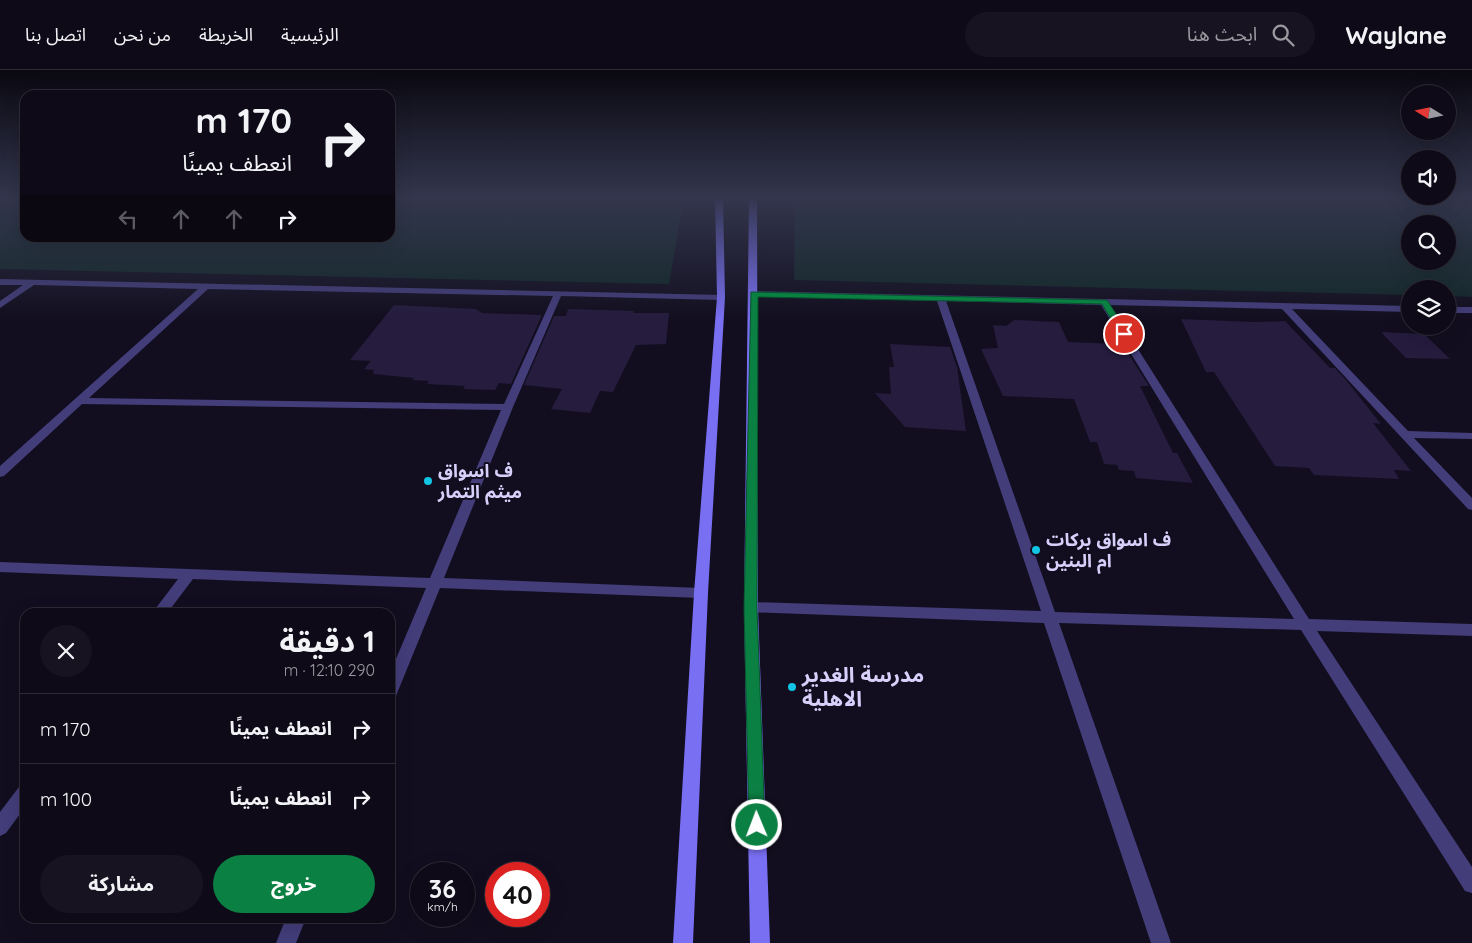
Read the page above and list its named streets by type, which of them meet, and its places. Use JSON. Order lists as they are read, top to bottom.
{
  "places": ["ف اسواق ميثم التمار", "ف اسواق بركات ام البنين", "مدرسة الغدير الاهلية"],
  "north": "left",
  "page": {
    "header": "Waylane",
    "search": "ابحث هنا",
    "nav": [
      "الرئيسية",
      "الخريطة",
      "من نحن",
      "اتصل بنا"
    ],
    "turn": ["170 m", "انعطف يمينًا"],
    "heading": ["1 دقيقة", "290 m · 12:10"],
    "list": [
      {
        "name": "انعطف يمينًا",
        "value": "170 m"
      },
      {
        "name": "انعطف يمينًا",
        "value": "100 m"
      }
    ],
    "buttons": ["خروج", "مشاركة"],
    "speed": "36 km/h",
    "limit": "40"
  }
}
